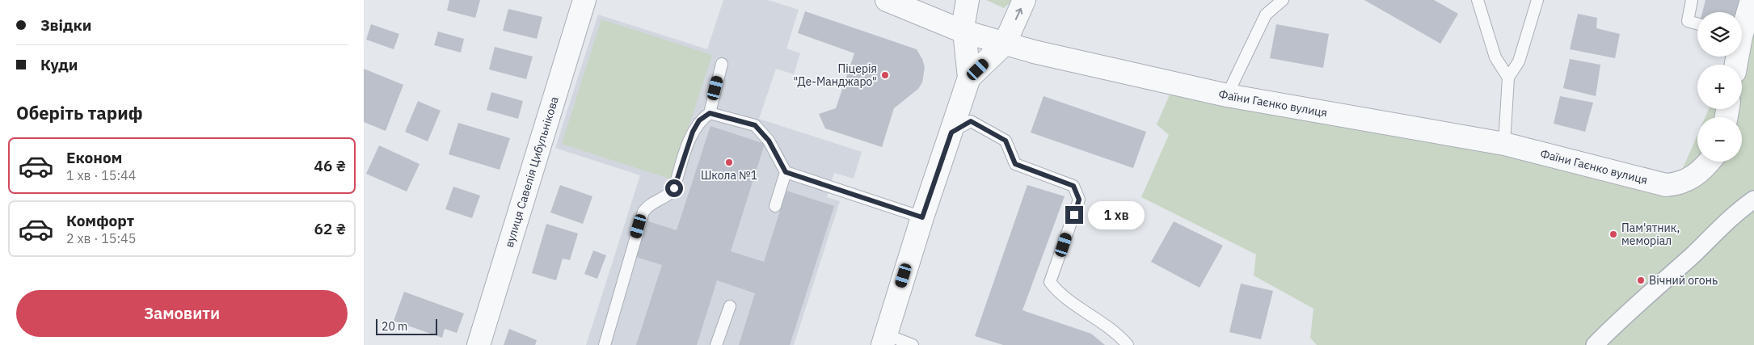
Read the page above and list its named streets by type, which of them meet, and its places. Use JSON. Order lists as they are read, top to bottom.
{
  "streets": {
    "street": ["Фаїни Гаєнко вулиця", "вулиця Савелія Цибульнікова"]
  },
  "places": [
    "Піцерія \"Де-Манджаро\"",
    "Школа №1",
    "Пам'ятник, меморіал",
    "Вічний огонь"
  ],
  "scale_bar": "20 m",
  "page": {
    "banner": ["Звідки", "Куди"],
    "map_buttons": ["+", "−"],
    "heading": "Оберіть тариф",
    "list": [
      {
        "name": "Економ",
        "note": "1 хв · 15:44",
        "value": "46 ₴"
      },
      {
        "name": "Комфорт",
        "note": "2 хв · 15:45",
        "value": "62 ₴"
      }
    ],
    "bubble": "1 хв",
    "buttons": "Замовити",
    "scale": "20 m"
  }
}
